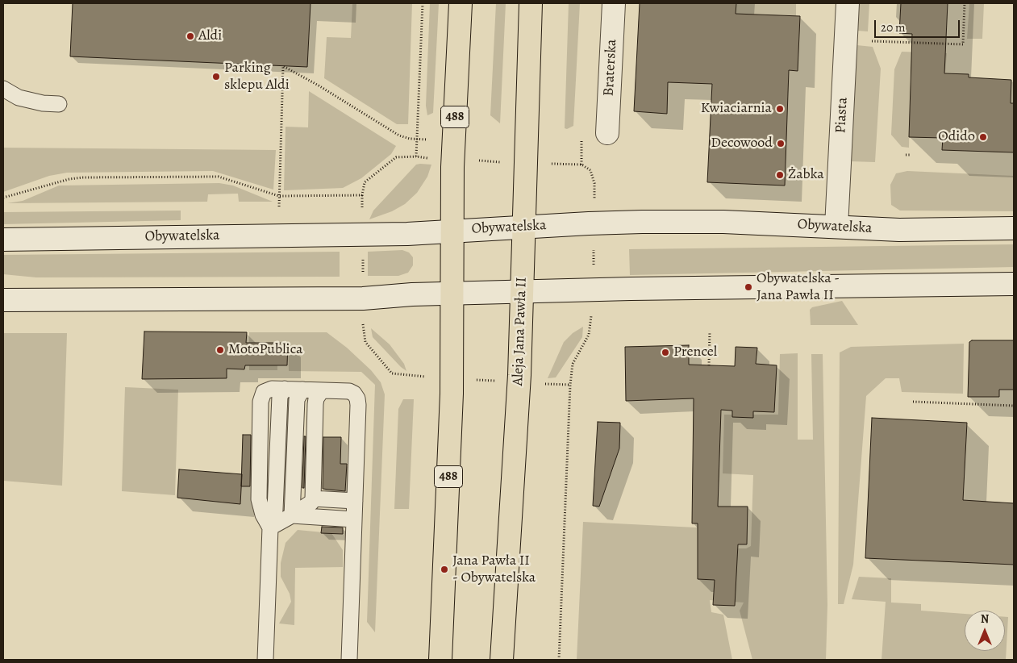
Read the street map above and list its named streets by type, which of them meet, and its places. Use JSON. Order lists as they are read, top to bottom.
{
  "streets": {
    "main road": [
      "Braterska",
      "Piasta",
      "488",
      "Obywatelska",
      "Aleja Jana Pawła II"
    ]
  },
  "crossings": [
    ["Piasta", "Obywatelska"],
    ["488", "Obywatelska"],
    ["Obywatelska", "Aleja Jana Pawła II"]
  ],
  "places": [
    "Aldi",
    "Parking sklepu Aldi",
    "Kwiaciarnia",
    "Odido",
    "Decowood",
    "Żabka",
    "Obywatelska - Jana Pawła II",
    "MotoPublica",
    "Prencel",
    "Jana Pawła II - Obywatelska"
  ],
  "scale_bar": "20 m",
  "north": "top"
}
